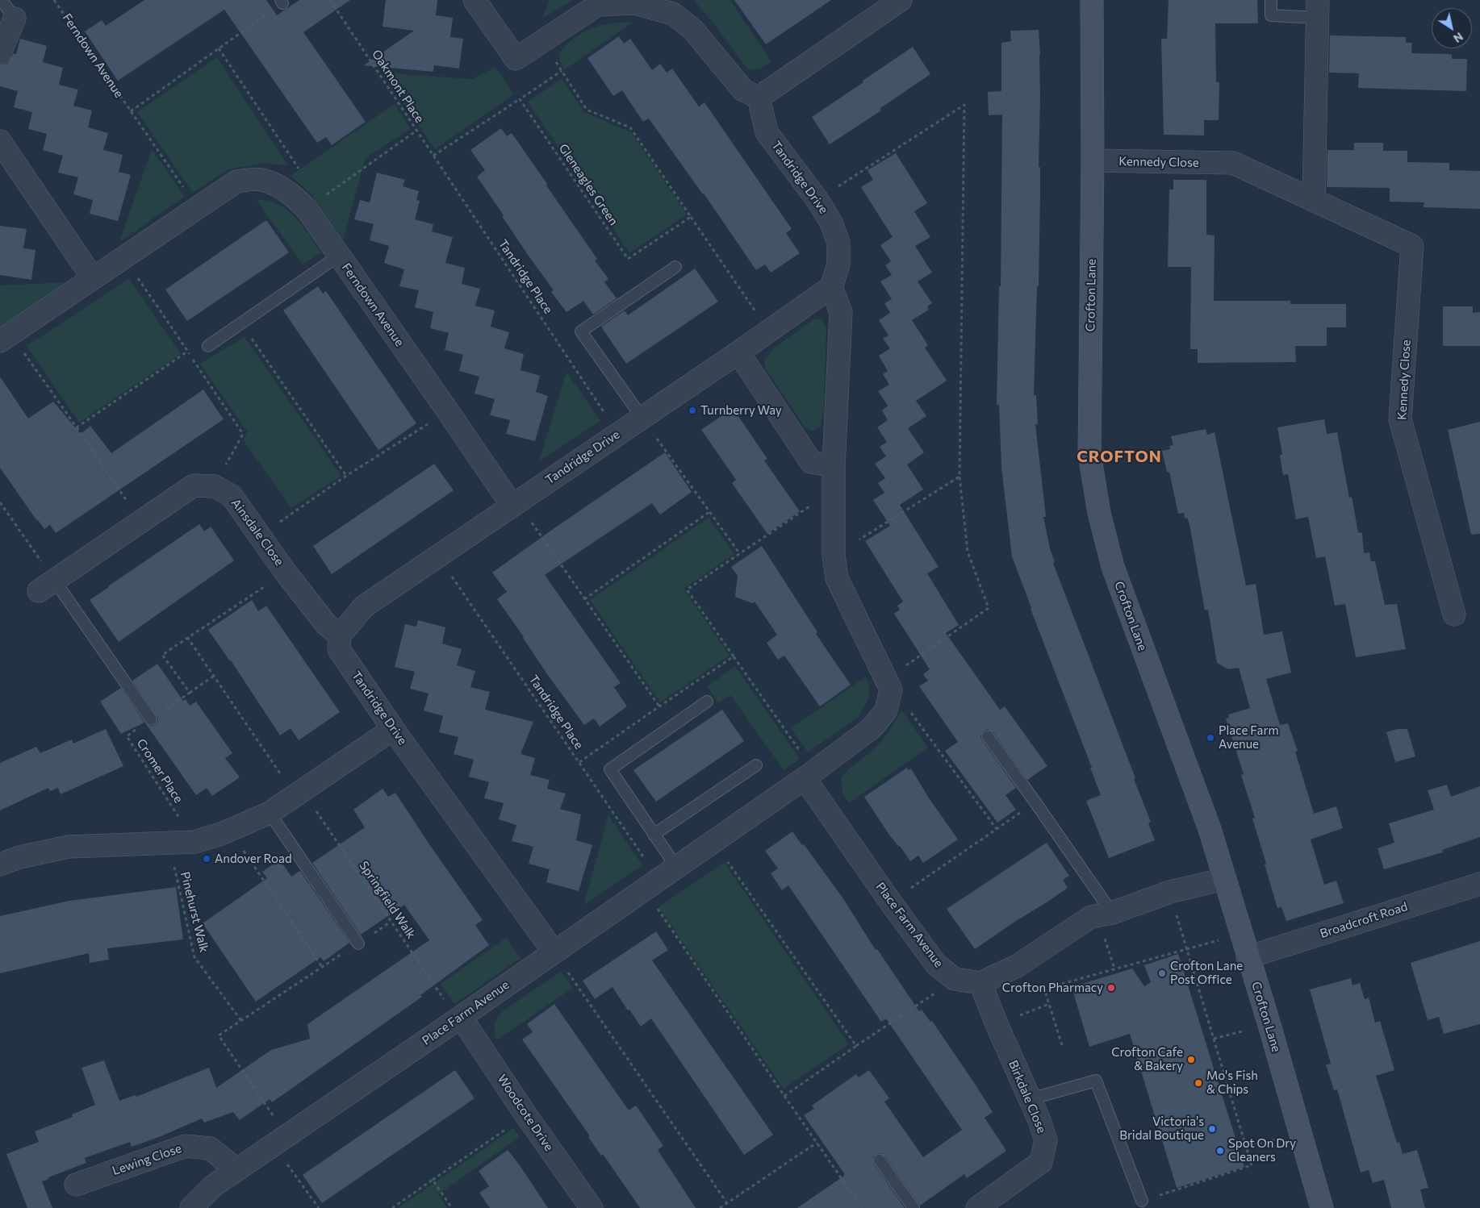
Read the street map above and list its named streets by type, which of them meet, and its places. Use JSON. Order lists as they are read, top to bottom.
{
  "streets": {
    "street": [
      "Ferndown Avenue",
      "Kennedy Close",
      "Tandridge Drive",
      "Crofton Lane",
      "Ainsdale Close",
      "Broadcroft Road",
      "Place Farm Avenue",
      "Birkdale Close",
      "Woodcote Drive",
      "Lewing Close"
    ],
    "path": [
      "Oakmont Place",
      "Gleneagles Green",
      "Tandridge Place",
      "Cromer Place",
      "Springfield Walk",
      "Pinehurst Walk"
    ]
  },
  "crossings": [
    ["Ferndown Avenue", "Oakmont Place"],
    ["Ferndown Avenue", "Tandridge Drive"],
    ["Oakmont Place", "Tandridge Place"],
    ["Kennedy Close", "Crofton Lane"],
    ["Tandridge Drive", "Tandridge Place"],
    ["Tandridge Drive", "Ainsdale Close"],
    ["Tandridge Drive", "Place Farm Avenue"],
    ["Tandridge Place", "Place Farm Avenue"],
    ["Crofton Lane", "Broadcroft Road"],
    ["Springfield Walk", "Place Farm Avenue"],
    ["Springfield Walk", "Woodcote Drive"],
    ["Place Farm Avenue", "Birkdale Close"],
    ["Place Farm Avenue", "Woodcote Drive"],
    ["Place Farm Avenue", "Lewing Close"]
  ],
  "districts": ["CROFTON"],
  "places": [
    "Turnberry Way",
    "Place Farm Avenue",
    "Andover Road",
    "Crofton Lane Post Office",
    "Crofton Pharmacy",
    "Crofton Cafe & Bakery",
    "Mo's Fish & Chips",
    "Victoria's Bridal Boutique",
    "Spot On Dry Cleaners"
  ],
  "north": "bottom right"
}
